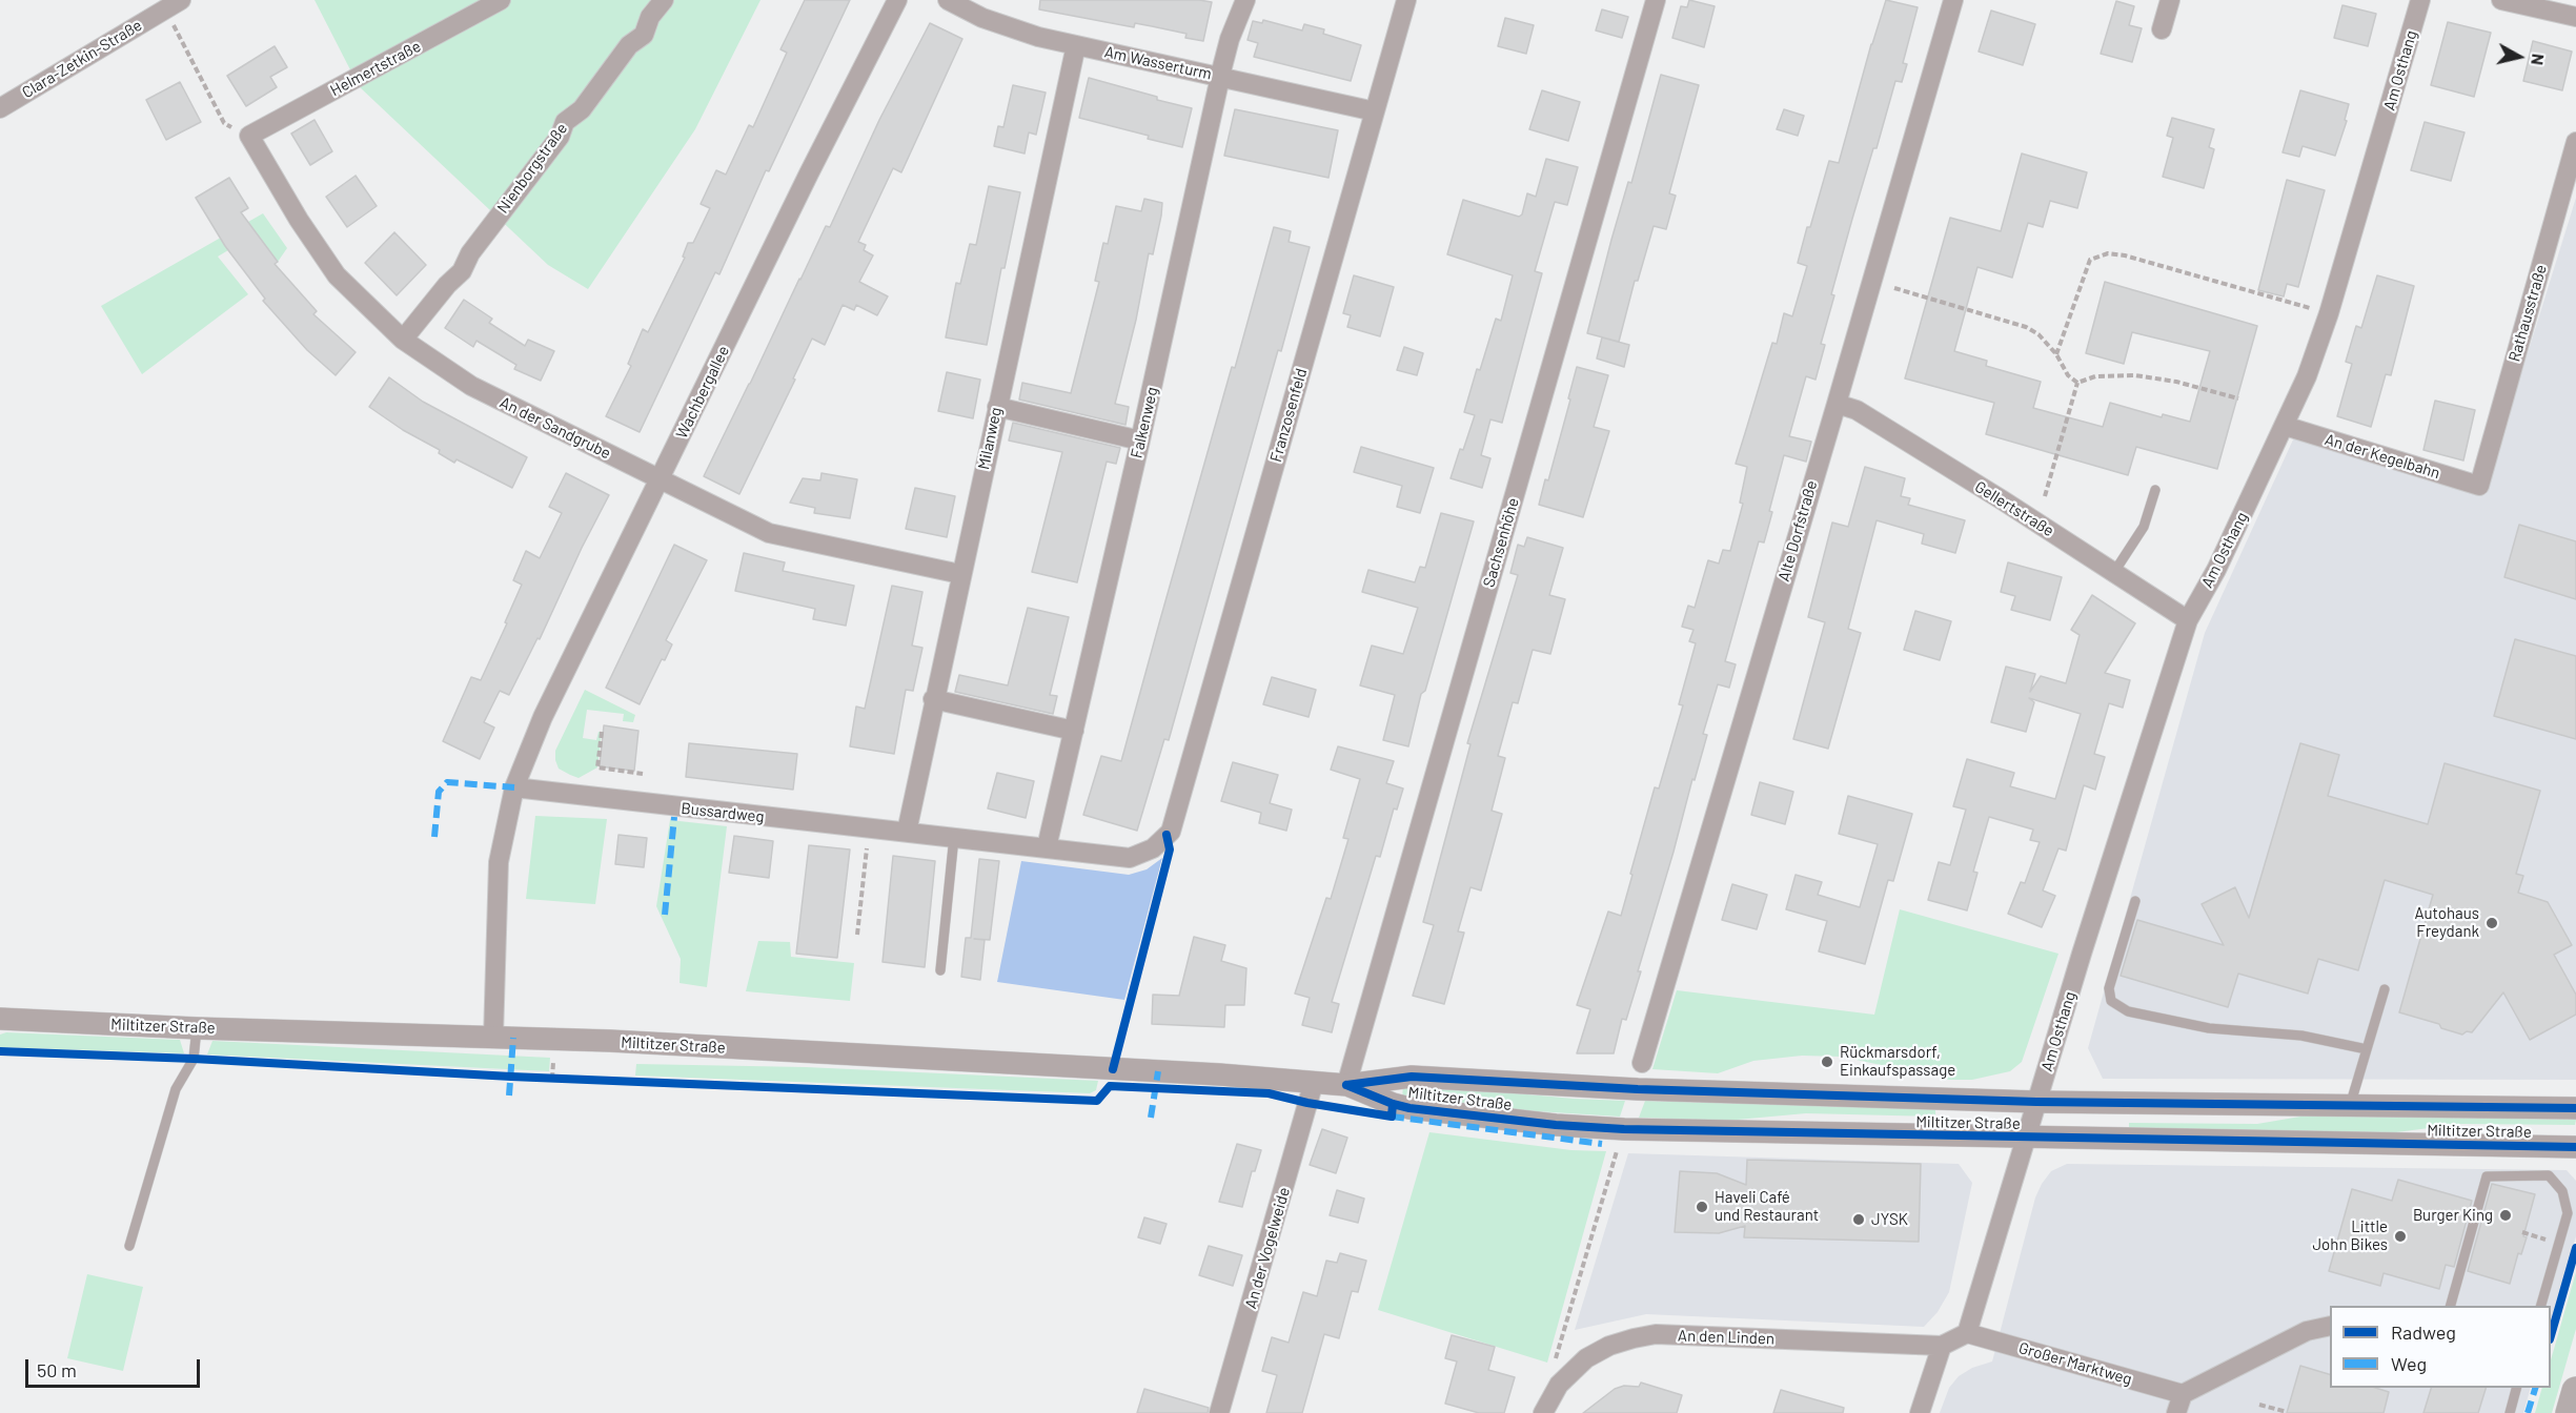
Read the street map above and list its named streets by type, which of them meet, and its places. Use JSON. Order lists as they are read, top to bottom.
{
  "streets": {
    "street": [
      "Clara-Zetkin-Straße",
      "Am Wasserturm",
      "Helmertstraße",
      "Am Osthang",
      "Nienborgstraße",
      "Rathausstraße",
      "Wachbergallee",
      "Franzosenfeld",
      "Falkenweg",
      "An der Sandgrube",
      "Milanweg",
      "An der Kegelbahn",
      "Gellertstraße",
      "Alte Dorfstraße",
      "Sachsenhöhe",
      "Bussardweg",
      "Miltitzer Straße",
      "An der Vogelweide",
      "An den Linden",
      "Großer Marktweg"
    ]
  },
  "crossings": [
    ["Am Wasserturm", "Franzosenfeld"],
    ["Am Wasserturm", "Falkenweg"],
    ["Am Wasserturm", "Milanweg"],
    ["Helmertstraße", "An der Sandgrube"],
    ["Am Osthang", "An der Kegelbahn"],
    ["Am Osthang", "Gellertstraße"],
    ["Am Osthang", "Miltitzer Straße"],
    ["Am Osthang", "Großer Marktweg"],
    ["Nienborgstraße", "An der Sandgrube"],
    ["Rathausstraße", "An der Kegelbahn"],
    ["Wachbergallee", "An der Sandgrube"],
    ["Wachbergallee", "Bussardweg"],
    ["Franzosenfeld", "Bussardweg"],
    ["Falkenweg", "Bussardweg"],
    ["An der Sandgrube", "Milanweg"],
    ["Milanweg", "Bussardweg"],
    ["Gellertstraße", "Alte Dorfstraße"],
    ["Sachsenhöhe", "Miltitzer Straße"],
    ["Miltitzer Straße", "An der Vogelweide"]
  ],
  "places": [
    "Autohaus Freydank",
    "Rückmarsdorf, Einkaufspassage",
    "Haveli Café und Restaurant",
    "Burger King",
    "JYSK",
    "Little John Bikes"
  ],
  "legend": ["Radweg", "Weg"],
  "scale_bar": "50 m",
  "north": "right"
}
